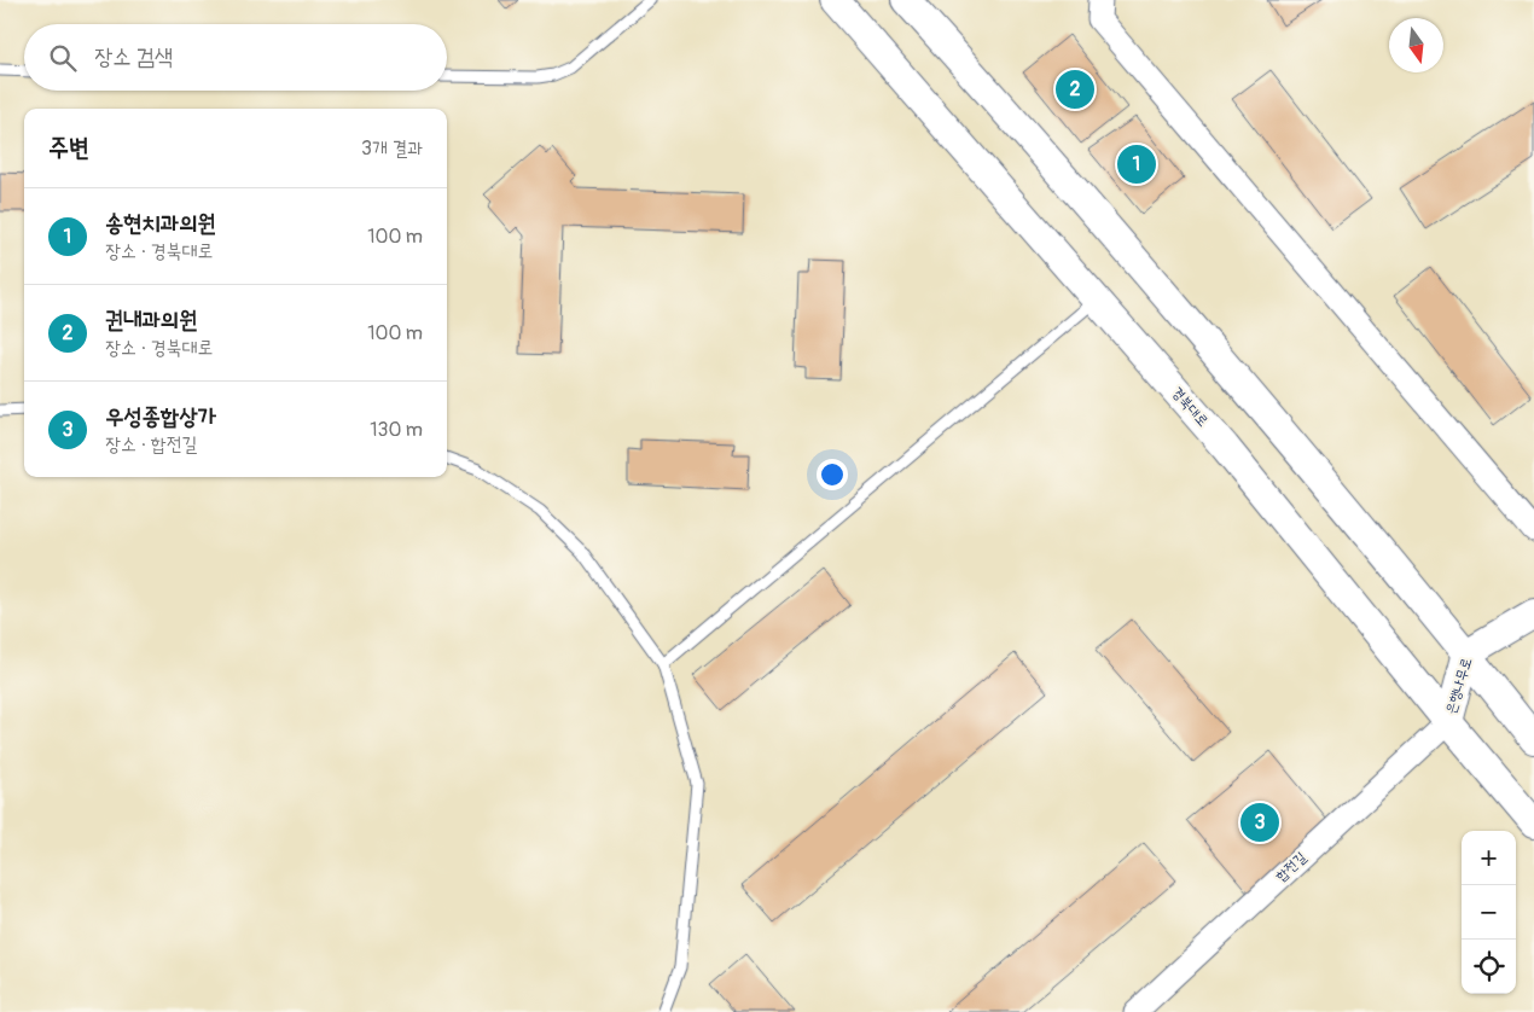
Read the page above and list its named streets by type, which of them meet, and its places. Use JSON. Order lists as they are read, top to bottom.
{
  "streets": {
    "street": ["경북대로", "은행나무로", "합전길"]
  },
  "crossings": [
    ["경북대로", "은행나무로"],
    ["경북대로", "합전길"],
    ["은행나무로", "합전길"]
  ],
  "north": "bottom",
  "page": {
    "search": "장소 검색",
    "pins": ["2", "1", "3"],
    "heading": ["주변", "3개 결과"],
    "list": [
      {
        "mark": "1",
        "name": "송현치과의원",
        "note": "장소 · 경북대로",
        "value": "100 m"
      },
      {
        "mark": "2",
        "name": "권내과의원",
        "note": "장소 · 경북대로",
        "value": "100 m"
      },
      {
        "mark": "3",
        "name": "우성종합상가",
        "note": "장소 · 합전길",
        "value": "130 m"
      }
    ],
    "map_buttons": ["+", "−"]
  }
}
